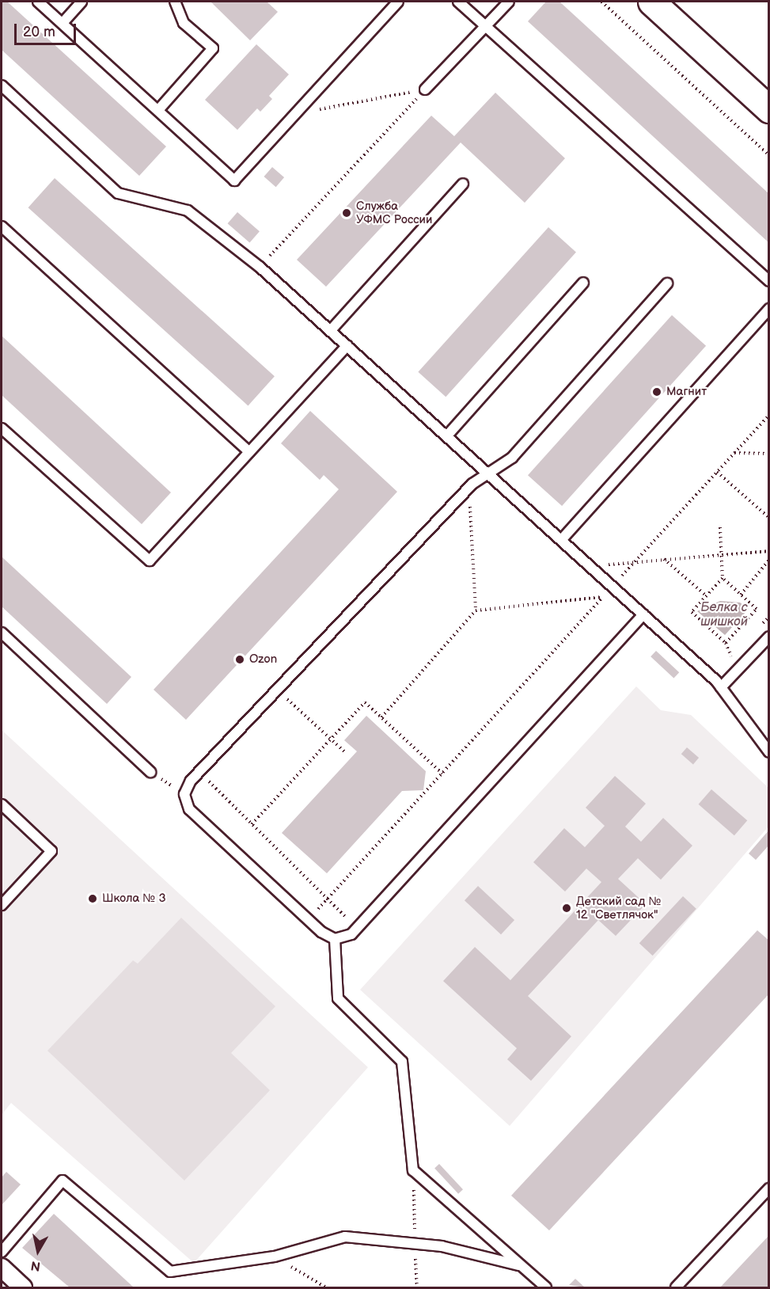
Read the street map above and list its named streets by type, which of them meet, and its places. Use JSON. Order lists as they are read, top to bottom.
{
  "water": ["Белка с шишкой"],
  "places": [
    "Служба УФМС России",
    "Магнит",
    "Ozon",
    "Школа № 3",
    "Детский сад № 12 \"Светлячок\""
  ],
  "scale_bar": "20 m",
  "north": "bottom"
}
